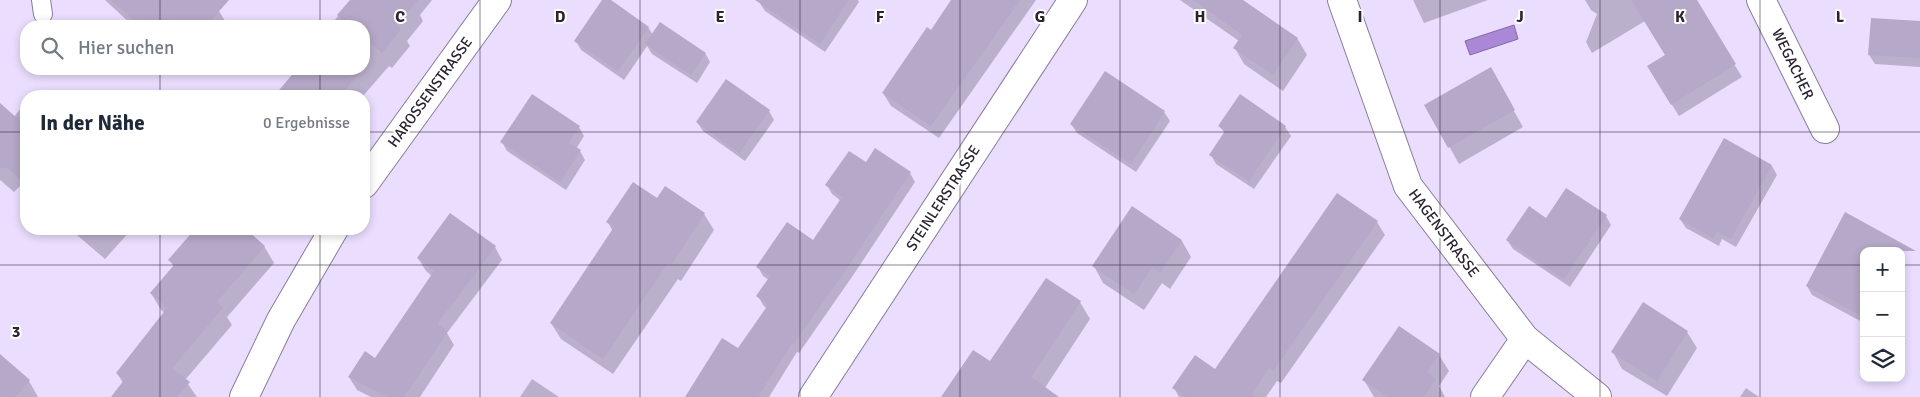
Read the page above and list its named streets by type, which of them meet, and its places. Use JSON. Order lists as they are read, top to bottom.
{
  "streets": {
    "street": [
      "WEGACHER",
      "HAROSSENSTRASSE",
      "STEINLERSTRASSE",
      "HAGENSTRASSE"
    ]
  },
  "page": {
    "search": "Hier suchen",
    "heading": ["In der Nähe", "0 Ergebnisse"],
    "map_buttons": ["+", "−"]
  },
  "grid": {
    "columns": [
      "C",
      "D",
      "E",
      "F",
      "G",
      "H",
      "I",
      "J",
      "K",
      "L"
    ],
    "rows": ["3"]
  }
}
